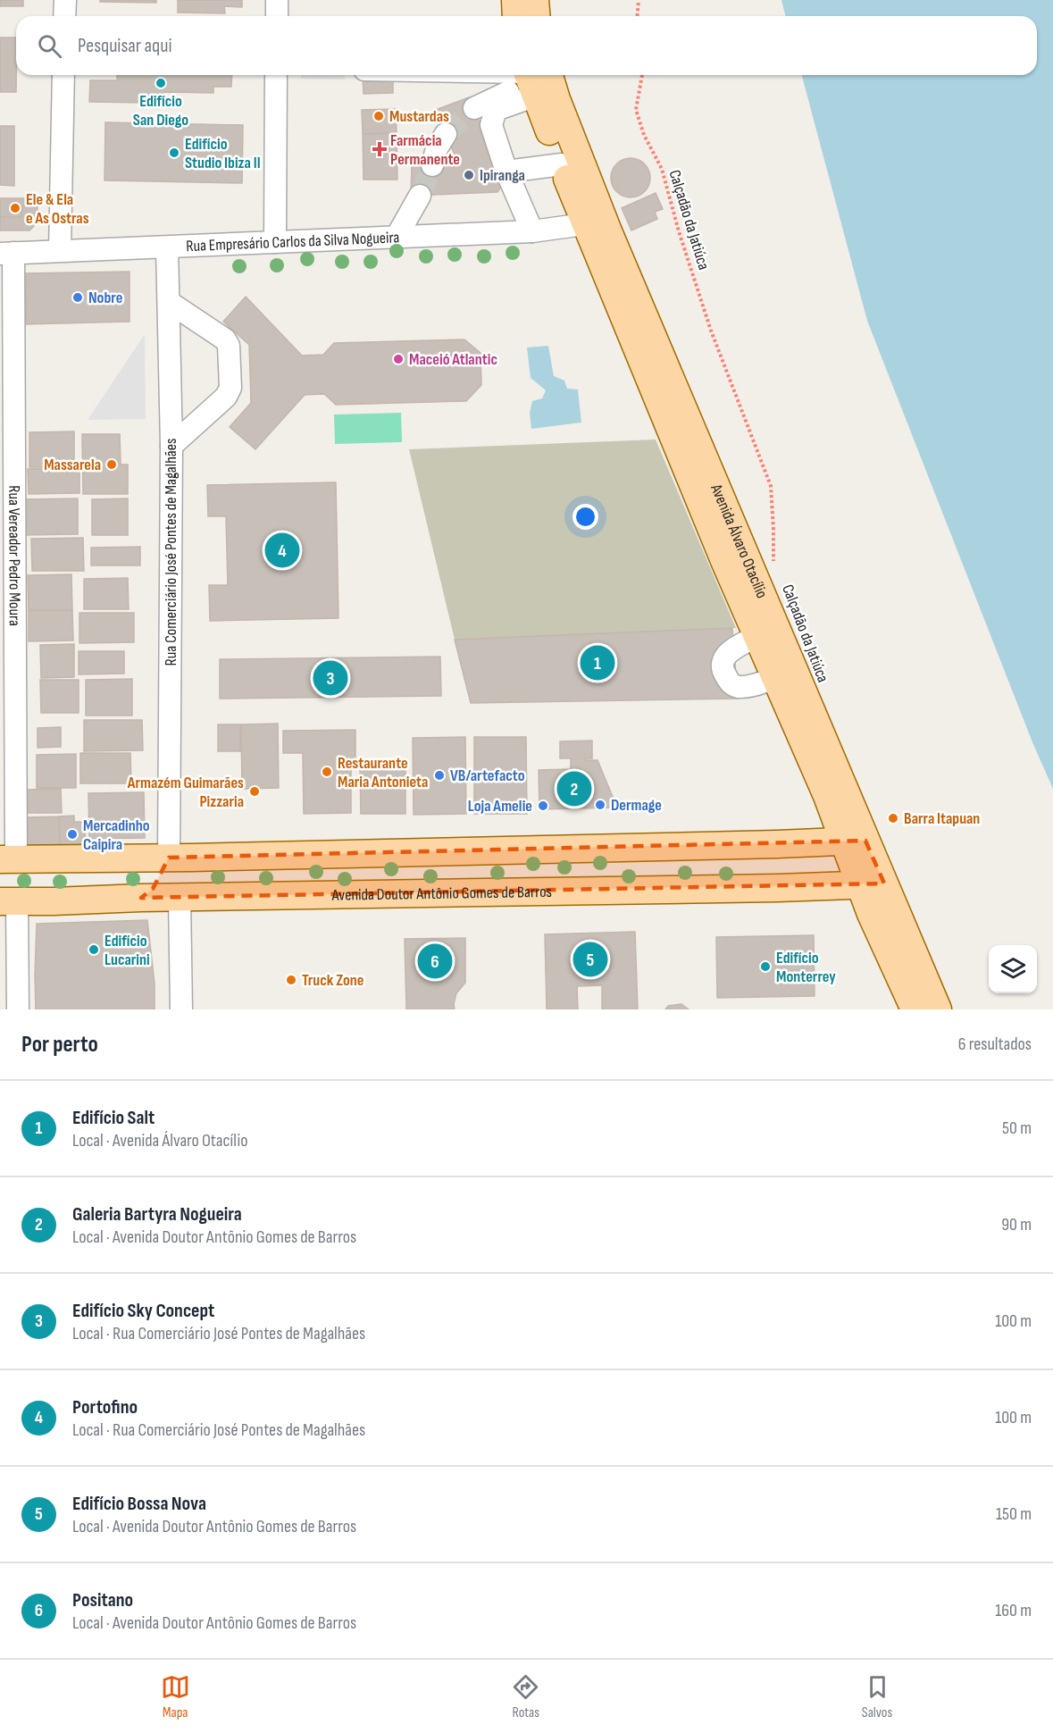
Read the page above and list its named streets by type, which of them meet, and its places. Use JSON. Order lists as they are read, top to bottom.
{
  "streets": {
    "main road": ["Avenida Álvaro Otacílio", "Avenida Doutor Antônio Gomes de Barros"],
    "street": ["Rua Empresário Carlos da Silva Nogueira", "Rua Comerciário José Pontes de Magalhães", "Rua Vereador Pedro Moura"],
    "path": ["Calçadão da Jatiúca"]
  },
  "crossings": [
    ["Rua Empresário Carlos da Silva Nogueira", "Avenida Álvaro Otacílio"],
    ["Rua Empresário Carlos da Silva Nogueira", "Rua Comerciário José Pontes de Magalhães"],
    ["Rua Empresário Carlos da Silva Nogueira", "Rua Vereador Pedro Moura"],
    ["Avenida Álvaro Otacílio", "Avenida Doutor Antônio Gomes de Barros"]
  ],
  "places": {
    "other": [
      "Edifício San Diego",
      "Mustardas",
      "Edifício Studio Ibiza II",
      "Ipiranga",
      "Ele & Ela e As Ostras",
      "Nobre",
      "Maceió Atlantic",
      "Massarela",
      "Restaurante Maria Antonieta",
      "VB/artefacto",
      "Armazém Guimarães Pizzaria",
      "Dermage",
      "Loja Amelie",
      "Barra Itapuan",
      "Mercadinho Caipira",
      "Edifício Lucarini",
      "Edifício Monterrey",
      "Truck Zone"
    ],
    "health": ["Farmácia Permanente"]
  },
  "page": {
    "search": "Pesquisar aqui",
    "pins": [
      "4",
      "1",
      "3",
      "2",
      "5",
      "6"
    ],
    "heading": ["Por perto", "6 resultados"],
    "list": [
      {
        "mark": "1",
        "name": "Edifício Salt",
        "note": "Local · Avenida Álvaro Otacílio",
        "value": "50 m"
      },
      {
        "mark": "2",
        "name": "Galeria Bartyra Nogueira",
        "note": "Local · Avenida Doutor Antônio Gomes de Barros",
        "value": "90 m"
      },
      {
        "mark": "3",
        "name": "Edifício Sky Concept",
        "note": "Local · Rua Comerciário José Pontes de Magalhães",
        "value": "100 m"
      },
      {
        "mark": "4",
        "name": "Portofino",
        "note": "Local · Rua Comerciário José Pontes de Magalhães",
        "value": "100 m"
      },
      {
        "mark": "5",
        "name": "Edifício Bossa Nova",
        "note": "Local · Avenida Doutor Antônio Gomes de Barros",
        "value": "150 m"
      },
      {
        "mark": "6",
        "name": "Positano",
        "note": "Local · Avenida Doutor Antônio Gomes de Barros",
        "value": "160 m"
      }
    ],
    "nav": ["Mapa", "Rotas", "Salvos"]
  }
}
